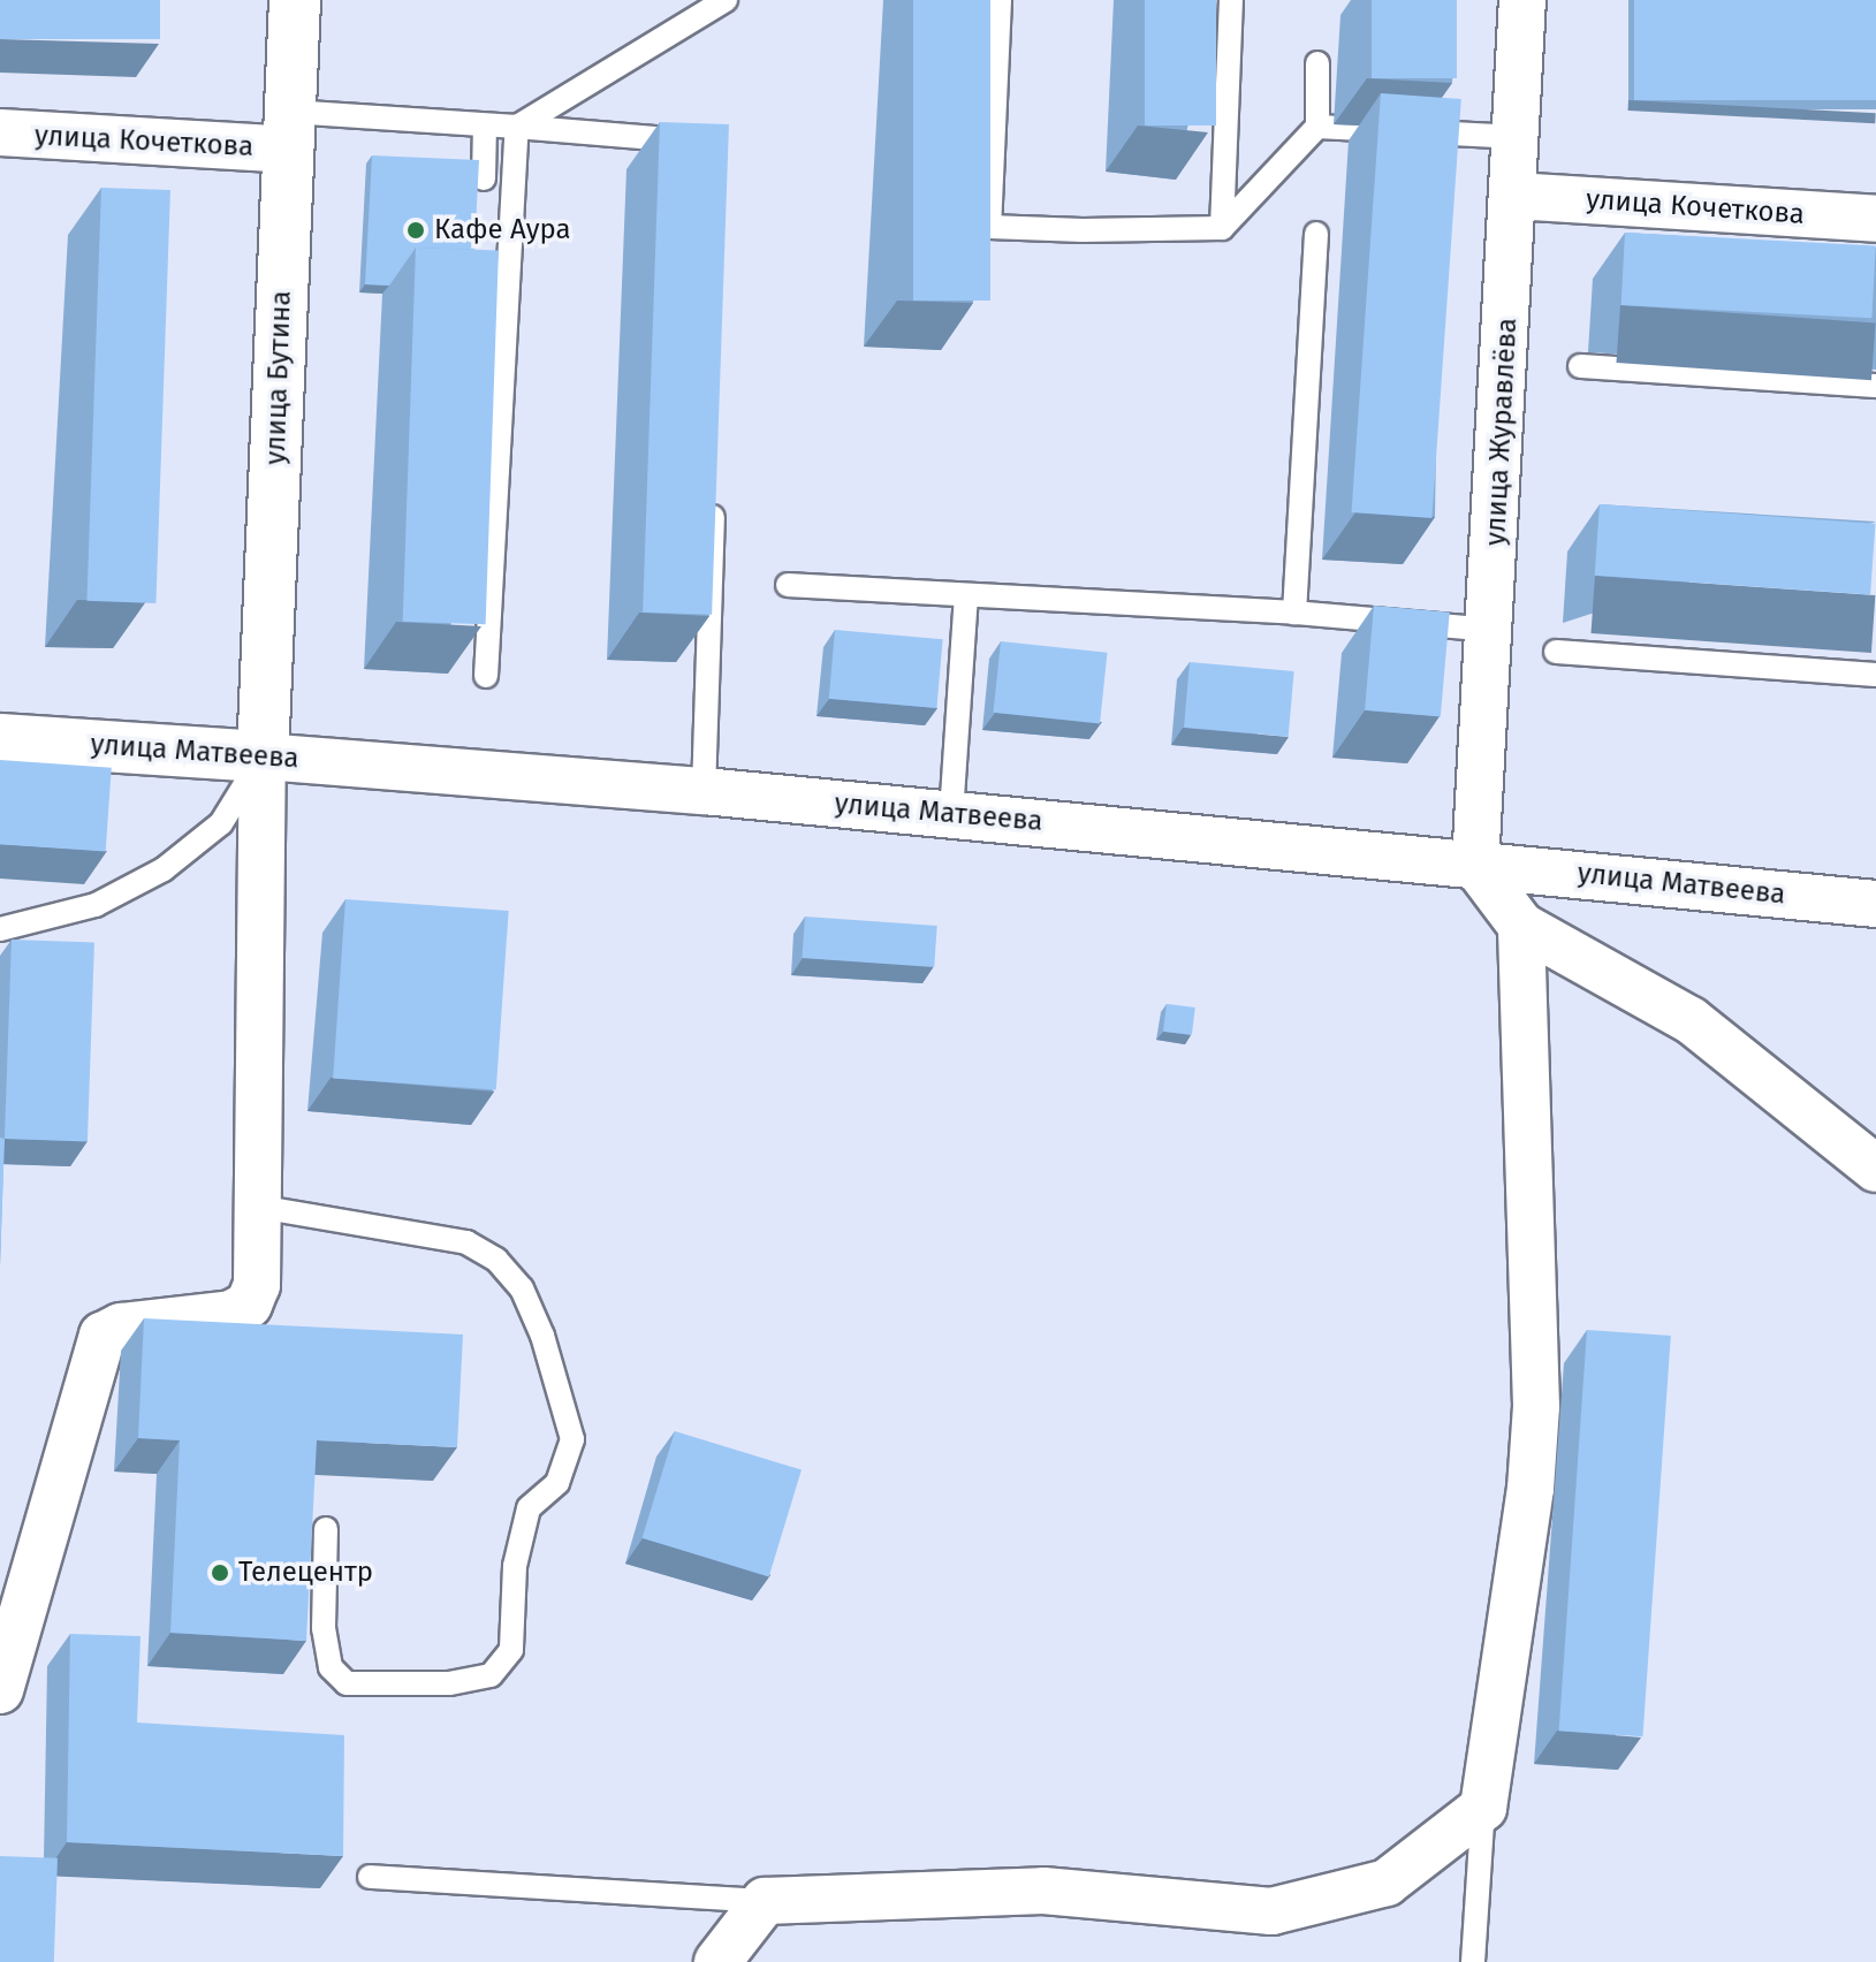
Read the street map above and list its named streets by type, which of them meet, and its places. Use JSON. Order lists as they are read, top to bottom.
{
  "streets": {
    "street": [
      "улица Кочеткова",
      "улица Бутина",
      "улица Журавлёва",
      "улица Матвеева"
    ]
  },
  "crossings": [
    ["улица Кочеткова", "улица Бутина"],
    ["улица Кочеткова", "улица Журавлёва"],
    ["улица Бутина", "улица Матвеева"],
    ["улица Журавлёва", "улица Матвеева"]
  ],
  "places": ["Кафе Аура", "Телецентр"]
}
